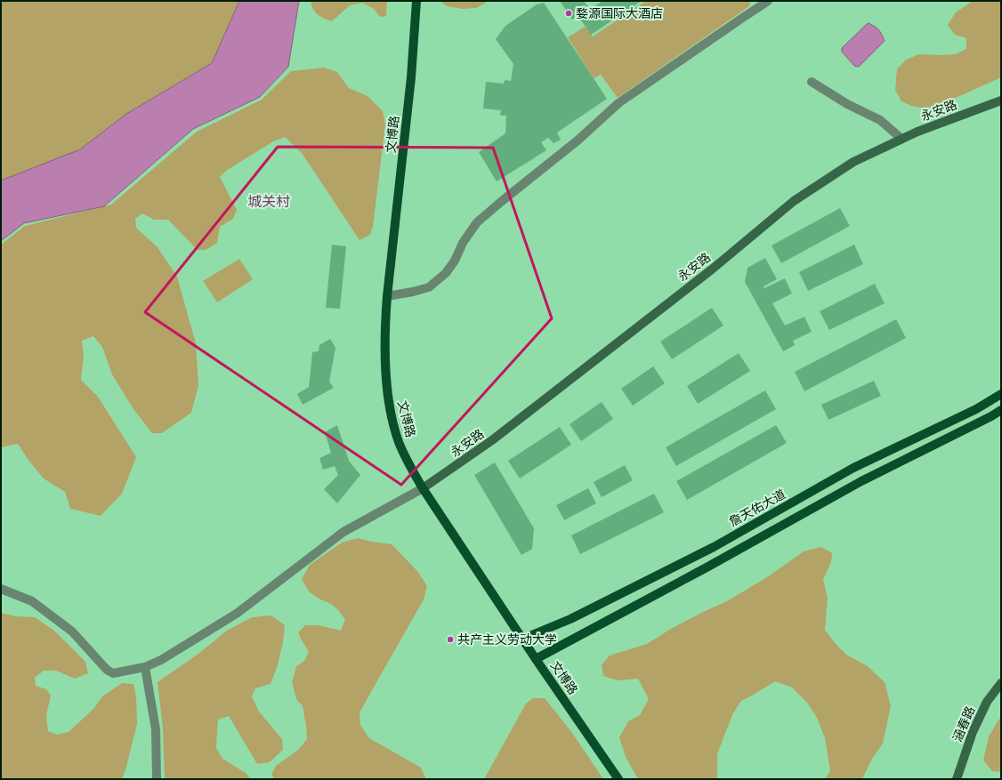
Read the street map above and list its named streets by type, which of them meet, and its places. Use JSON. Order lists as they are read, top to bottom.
{
  "streets": {
    "main road": ["文博路", "詹天佑大道"],
    "street": ["永安路", "涵春路"]
  },
  "crossings": [
    ["永安路", "文博路"],
    ["文博路", "詹天佑大道"]
  ],
  "districts": ["城关村"],
  "places": ["婺源国际大酒店", "共产主义劳动大学"]
}
